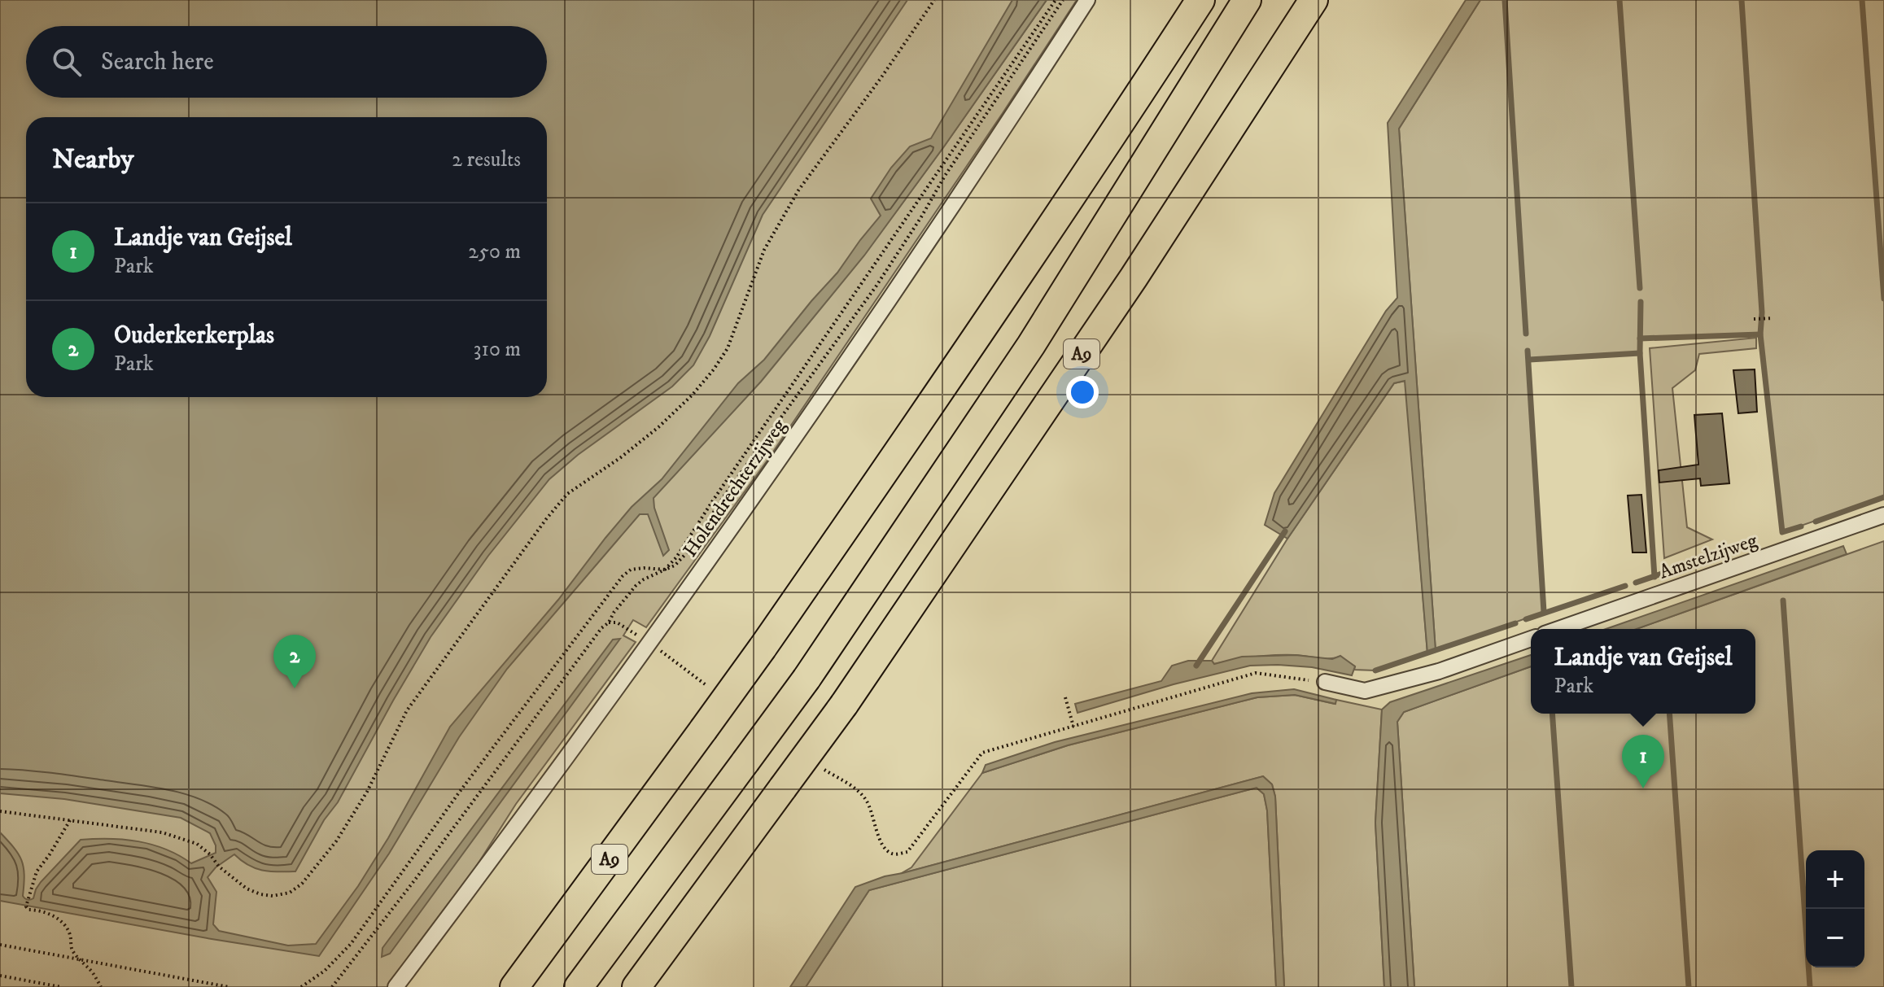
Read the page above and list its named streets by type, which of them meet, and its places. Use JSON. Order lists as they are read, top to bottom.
{
  "streets": {
    "highway": ["A9"],
    "street": ["Holendrechterzijweg", "Amstelzijweg"]
  },
  "page": {
    "search": "Search here",
    "heading": ["Nearby", "2 results"],
    "list": [
      {
        "mark": "1",
        "name": "Landje van Geijsel",
        "note": "Park",
        "value": "250 m"
      },
      {
        "mark": "2",
        "name": "Ouderkerkerplas",
        "note": "Park",
        "value": "310 m"
      }
    ],
    "popup": ["Landje van Geijsel", "Park"],
    "pins": ["2", "1"],
    "map_buttons": ["+", "−"]
  }
}
